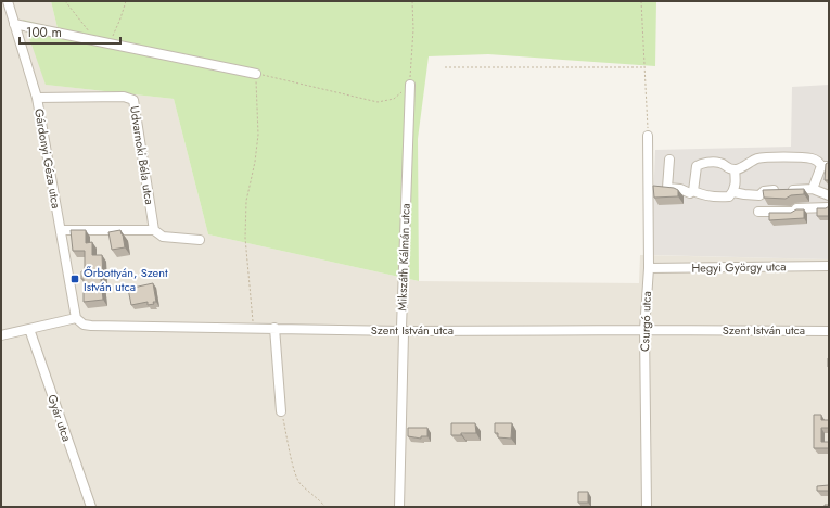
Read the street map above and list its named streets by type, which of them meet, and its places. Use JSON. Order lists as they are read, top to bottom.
{
  "streets": {
    "street": [
      "Udvarnoki Béla utca",
      "Gárdonyi Géza utca",
      "Mikszáth Kálmán utca",
      "Hegyi György utca",
      "Csurgó utca",
      "Szent István utca",
      "Gyár utca"
    ]
  },
  "crossings": [
    ["Udvarnoki Béla utca", "Gárdonyi Géza utca"],
    ["Gárdonyi Géza utca", "Szent István utca"],
    ["Mikszáth Kálmán utca", "Szent István utca"],
    ["Hegyi György utca", "Csurgó utca"],
    ["Csurgó utca", "Szent István utca"]
  ],
  "places": {
    "transit": ["Őrbottyán, Szent István utca"]
  },
  "scale_bar": "100 m"
}
